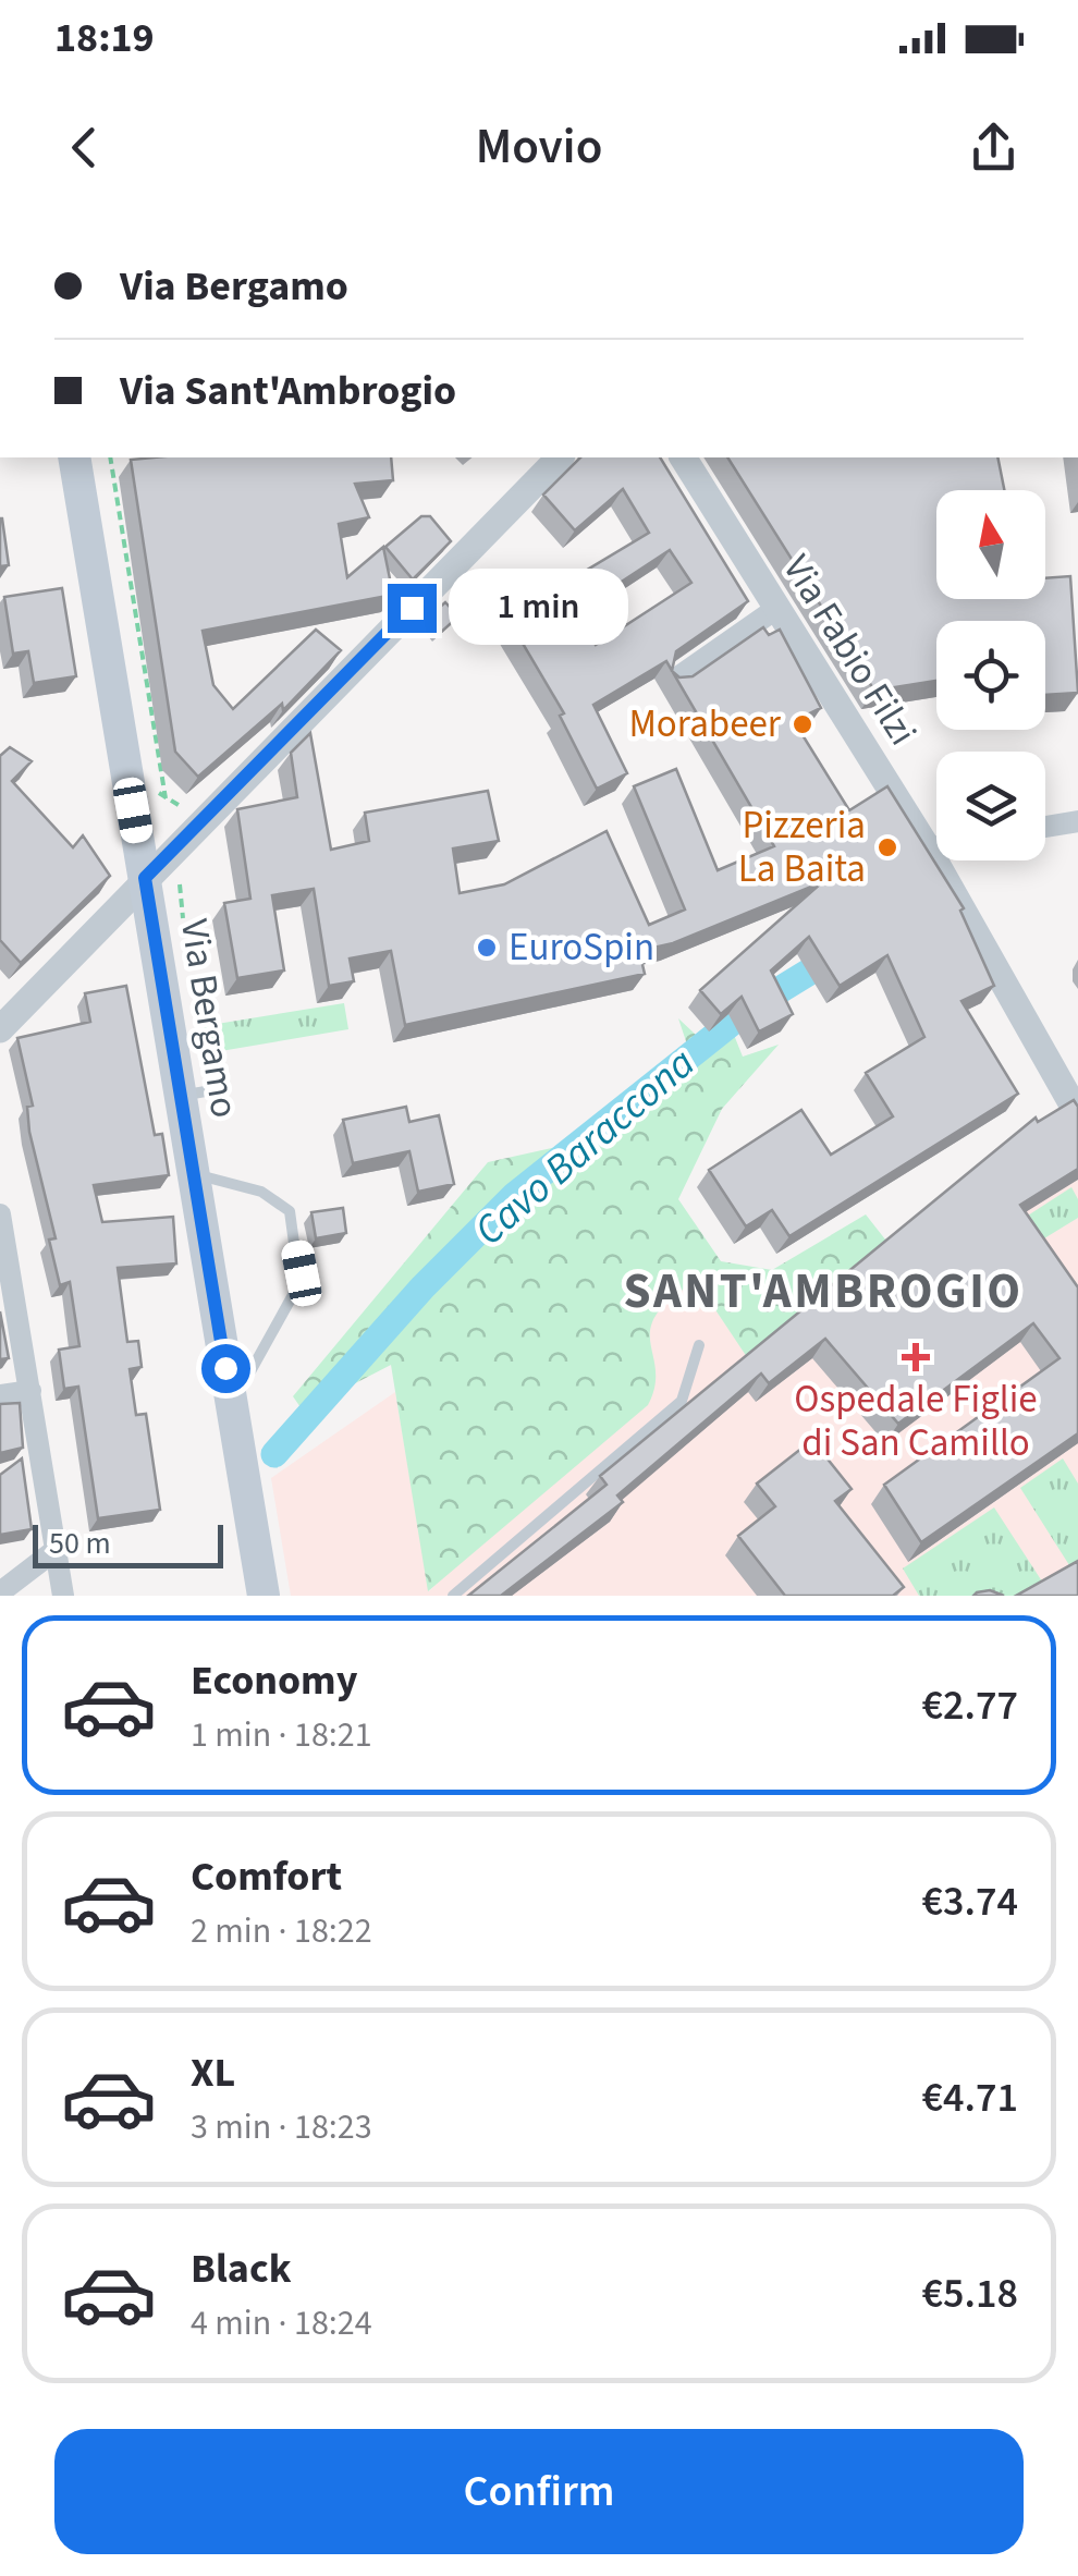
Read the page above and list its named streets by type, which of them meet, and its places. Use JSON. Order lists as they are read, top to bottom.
{
  "streets": {
    "main road": ["Via Bergamo"],
    "street": ["Via Fabio Filzi"]
  },
  "districts": ["SANT'AMBROGIO"],
  "water": ["Cavo Baraccona"],
  "places": {
    "other": ["Morabeer", "Pizzeria La Baita", "EuroSpin"],
    "health": ["Ospedale Figlie di San Camillo"]
  },
  "scale_bar": "50 m",
  "north": "top",
  "page": {
    "status": "18:19",
    "header": "Movio",
    "banner": ["Via Bergamo", "Via Sant'Ambrogio"],
    "bubble": "1 min",
    "scale": "50 m",
    "list": [
      {
        "name": "Economy",
        "note": "1 min · 18:21",
        "value": "€2.77"
      },
      {
        "name": "Comfort",
        "note": "2 min · 18:22",
        "value": "€3.74"
      },
      {
        "name": "XL",
        "note": "3 min · 18:23",
        "value": "€4.71"
      },
      {
        "name": "Black",
        "note": "4 min · 18:24",
        "value": "€5.18"
      }
    ],
    "buttons": "Confirm"
  }
}
